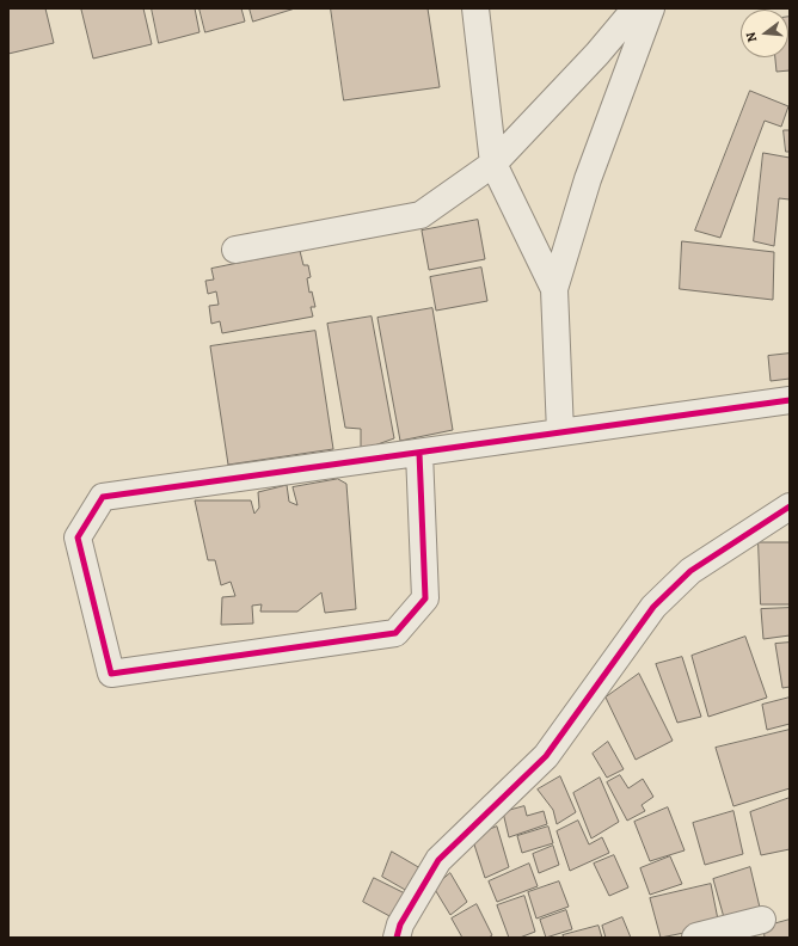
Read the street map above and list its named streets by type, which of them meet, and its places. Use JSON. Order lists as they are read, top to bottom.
{
  "north": "left"
}
